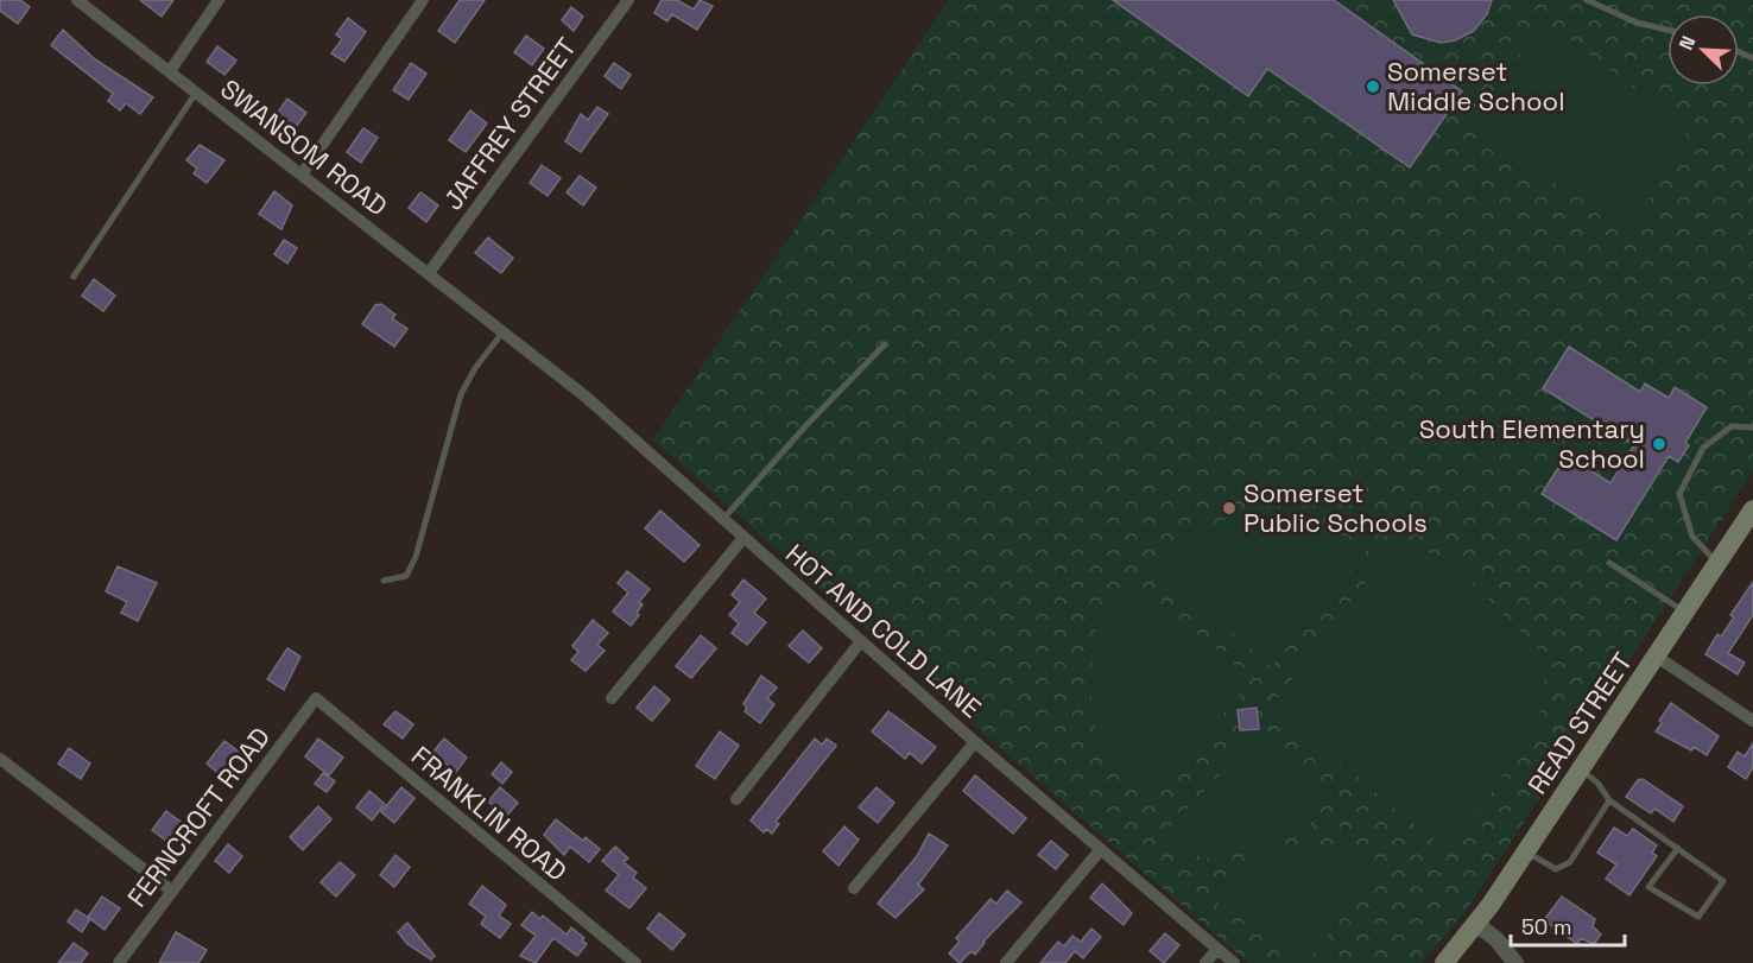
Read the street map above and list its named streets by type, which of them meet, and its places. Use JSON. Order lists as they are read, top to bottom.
{
  "streets": {
    "main road": ["READ STREET"],
    "street": [
      "JAFFREY STREET",
      "SWANSOM ROAD",
      "HOT AND COLD LANE",
      "FRANKLIN ROAD",
      "FERNCROFT ROAD"
    ]
  },
  "crossings": [
    ["JAFFREY STREET", "SWANSOM ROAD"],
    ["SWANSOM ROAD", "HOT AND COLD LANE"],
    ["FRANKLIN ROAD", "FERNCROFT ROAD"]
  ],
  "places": ["Somerset Middle School", "South Elementary School", "Somerset Public Schools"],
  "scale_bar": "50 m",
  "north": "top left"
}
